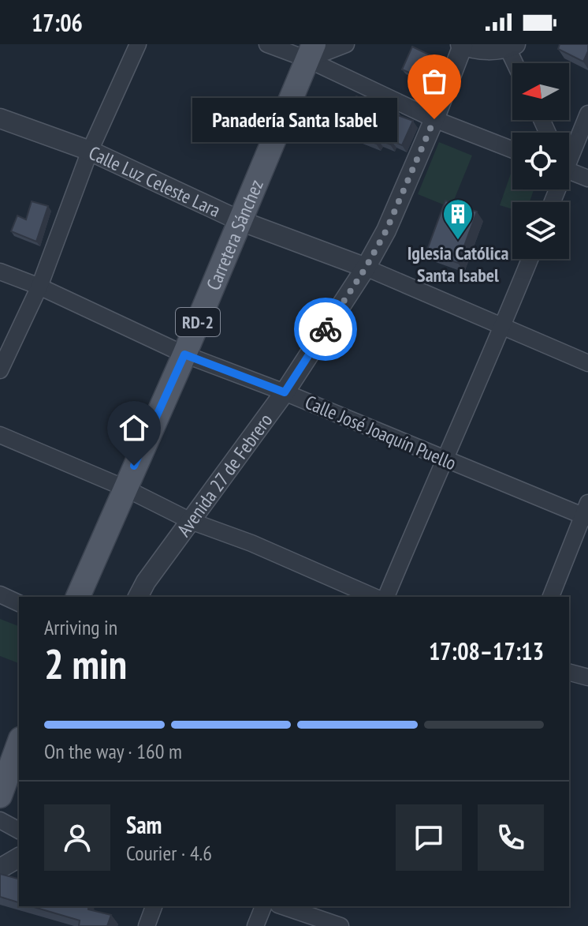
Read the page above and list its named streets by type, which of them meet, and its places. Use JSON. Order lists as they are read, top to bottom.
{
  "streets": {
    "main road": ["Carretera Sánchez", "RD-2"],
    "street": ["Calle Luz Celeste Lara", "Calle José Joaquín Puello", "Avenida 27 de Febrero"]
  },
  "crossings": [
    ["Calle Luz Celeste Lara", "Carretera Sánchez"],
    ["Calle Luz Celeste Lara", "Avenida 27 de Febrero"],
    ["Carretera Sánchez", "Calle José Joaquín Puello"],
    ["Calle José Joaquín Puello", "Avenida 27 de Febrero"]
  ],
  "places": {
    "other": ["Panadería Santa Isabel"],
    "building": ["Iglesia Católica Santa Isabel"]
  },
  "north": "left",
  "page": {
    "status": "17:06",
    "bubble": "Panadería Santa Isabel",
    "heading": ["2 min", "Arriving in", "17:08–17:13"],
    "panel": ["Sam", "Courier · 4.6"],
    "bar": "On the way · 160 m"
  }
}
